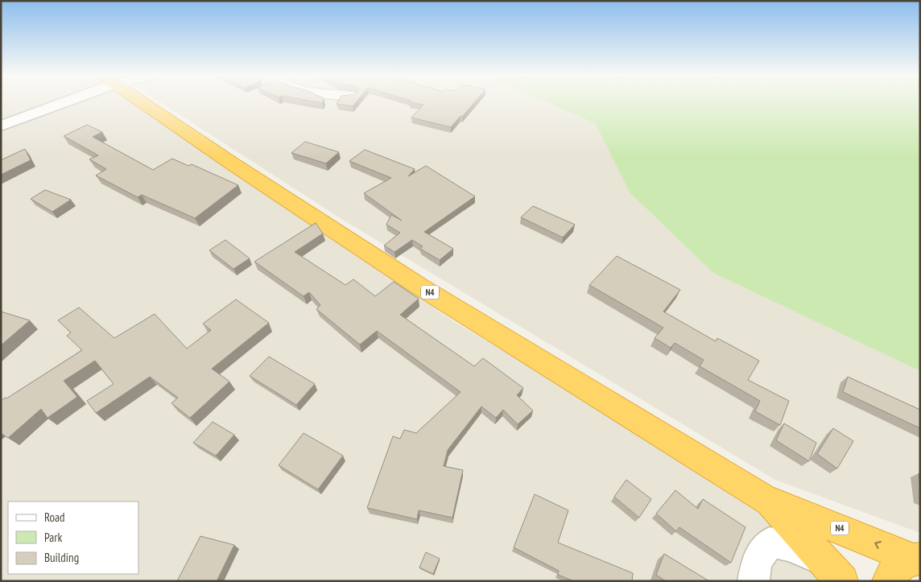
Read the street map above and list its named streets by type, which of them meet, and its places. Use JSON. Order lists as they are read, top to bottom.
{
  "streets": {
    "highway": ["N4"]
  },
  "legend": ["Road", "Park", "Building"]
}
